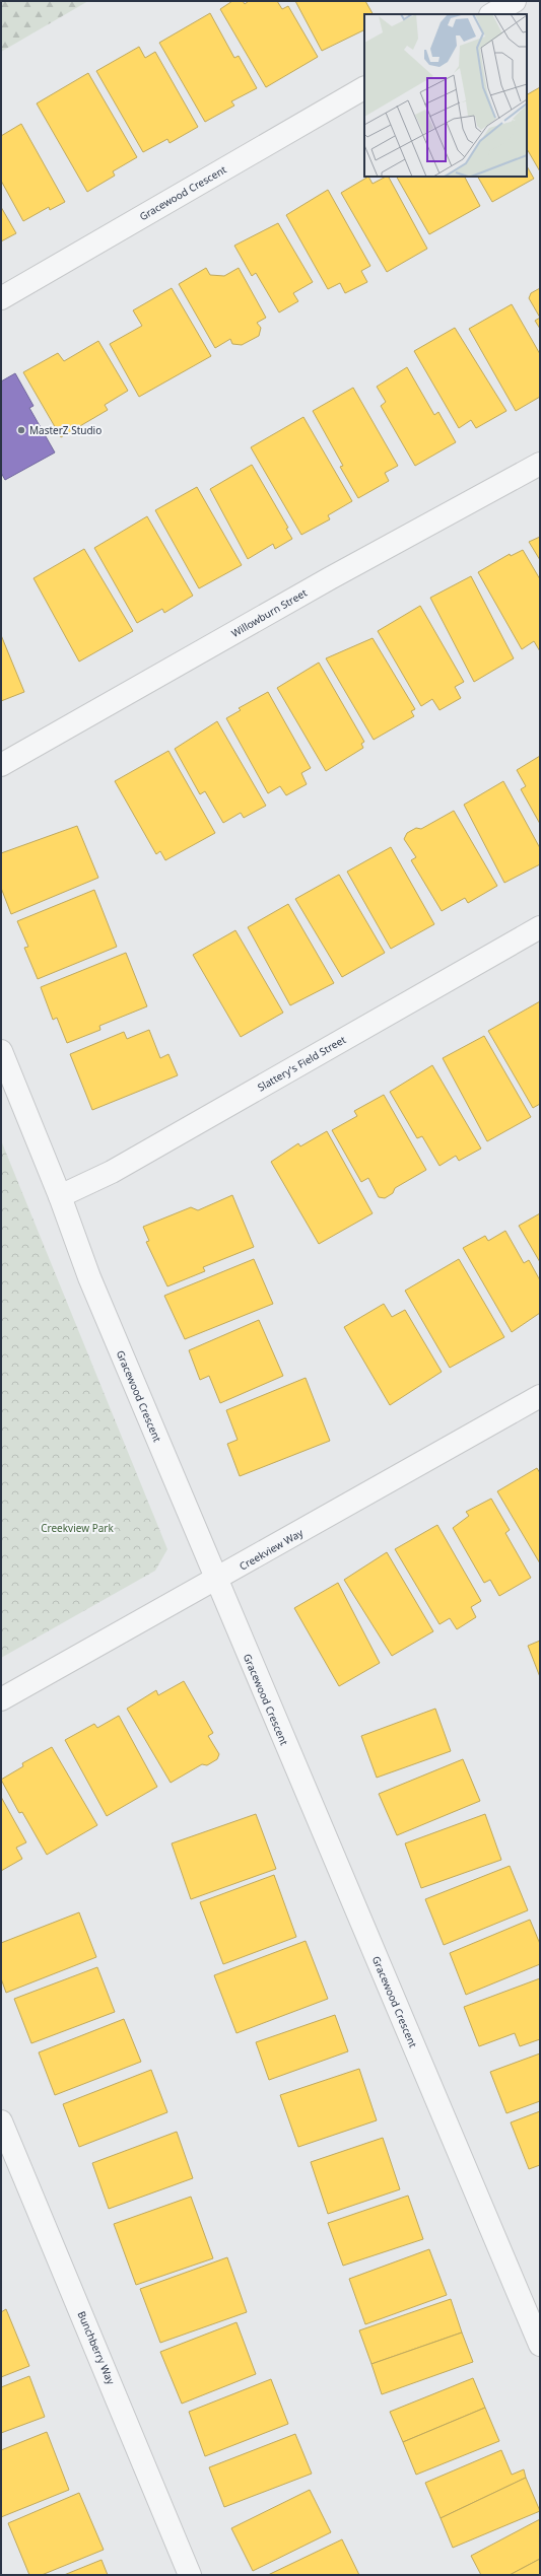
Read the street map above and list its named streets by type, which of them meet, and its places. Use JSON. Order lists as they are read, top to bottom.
{
  "streets": {
    "street": [
      "Gracewood Crescent",
      "Willowburn Street",
      "Slattery's Field Street",
      "Creekview Way",
      "Bunchberry Way"
    ]
  },
  "crossings": [
    ["Gracewood Crescent", "Slattery's Field Street"],
    ["Gracewood Crescent", "Creekview Way"]
  ],
  "parks": ["Creekview Park"],
  "places": ["MasterZ Studio"]
}
